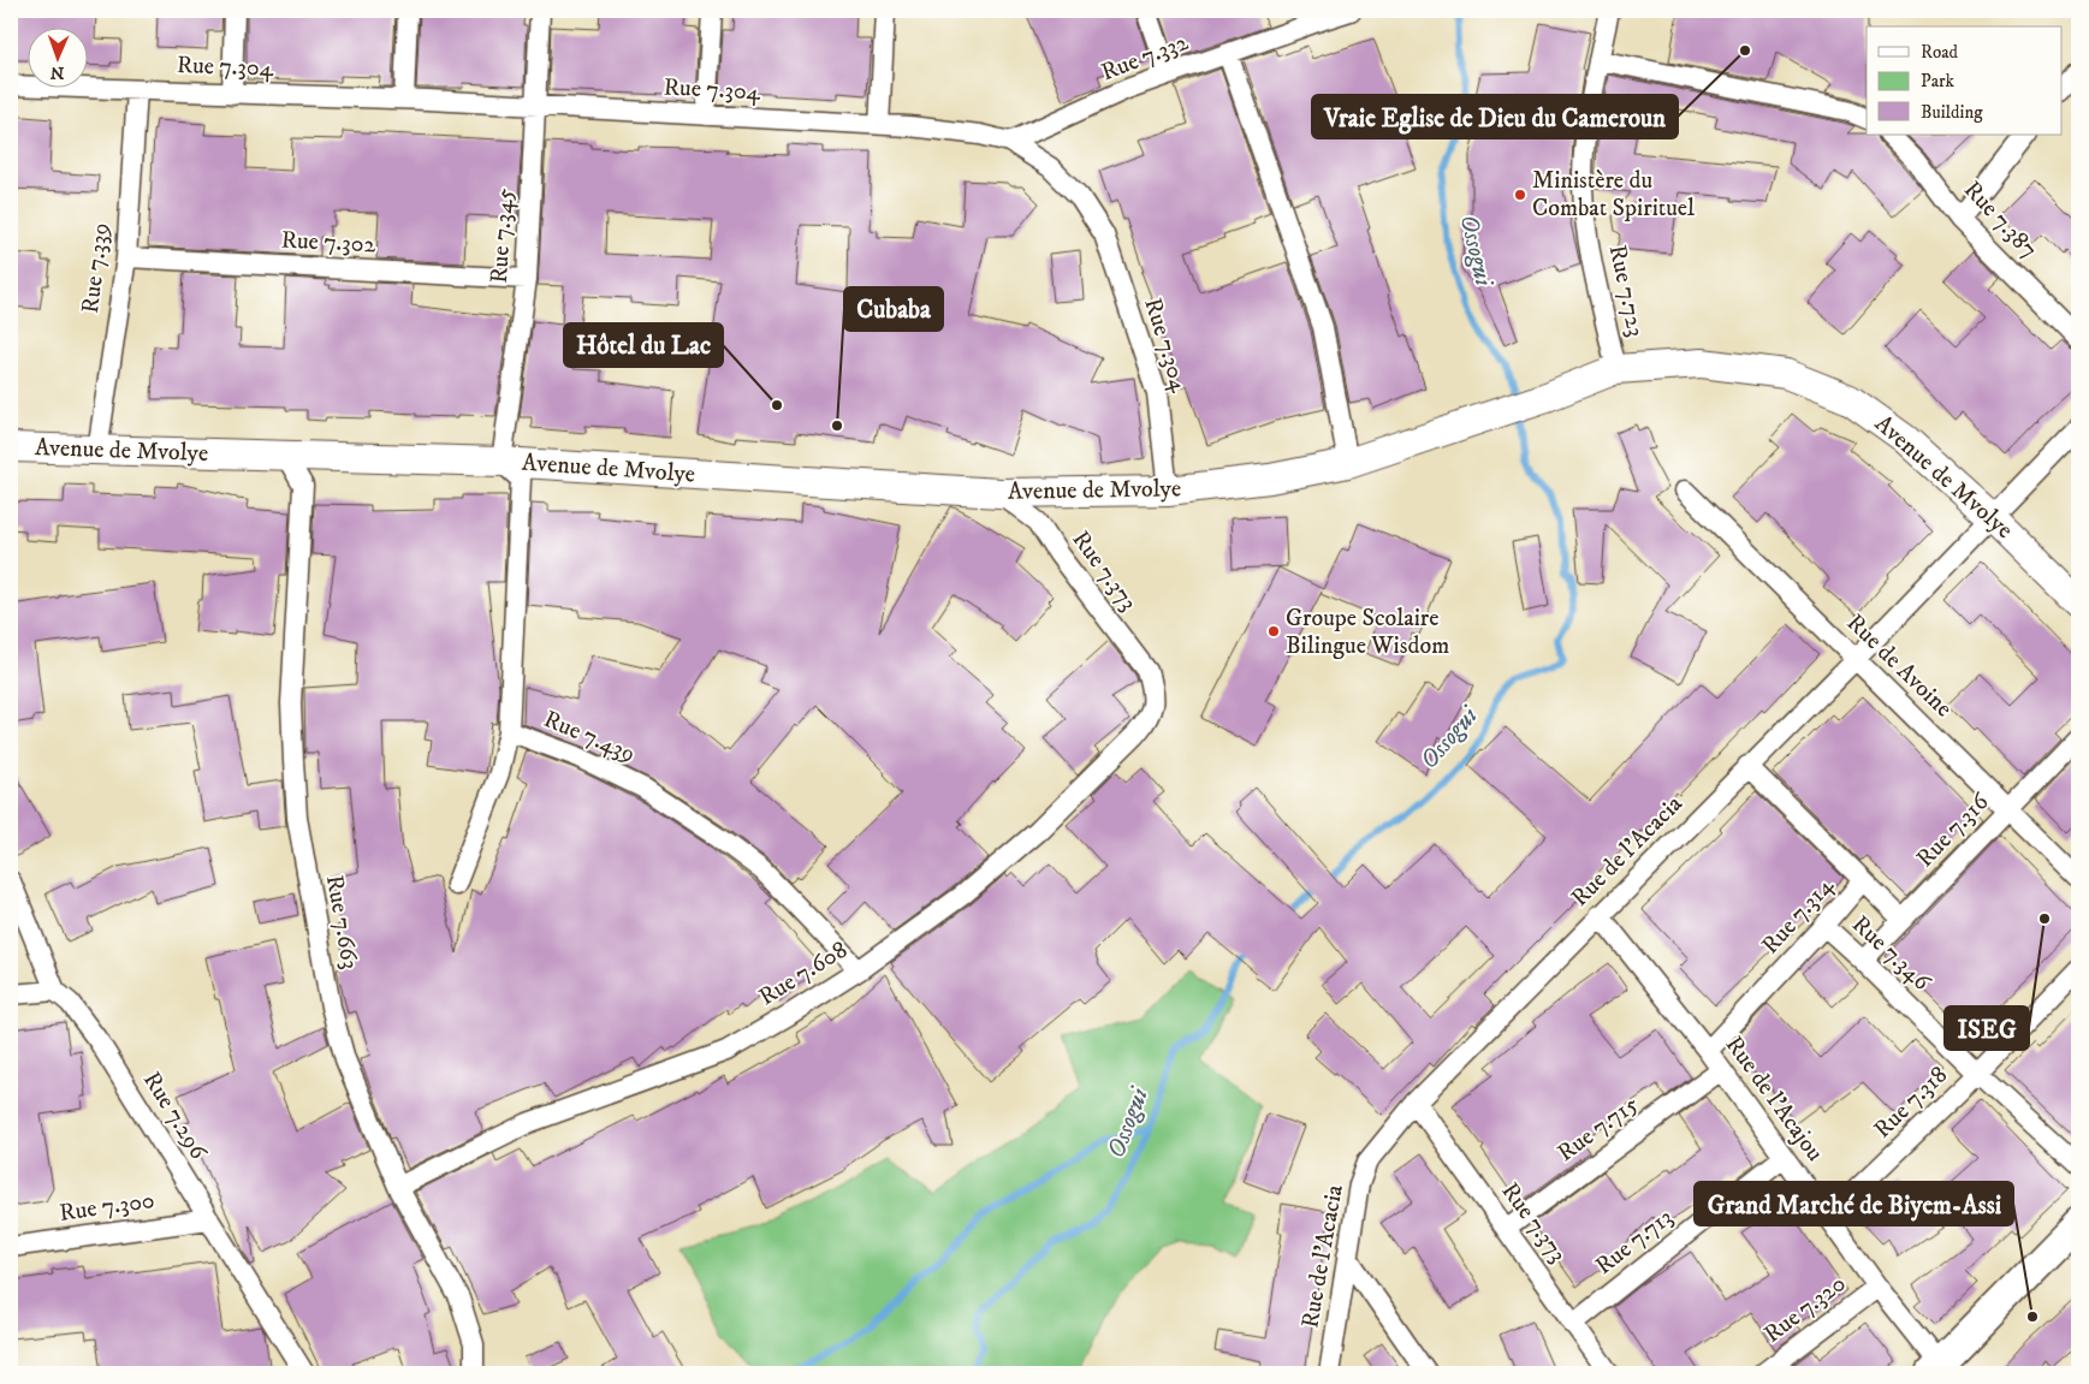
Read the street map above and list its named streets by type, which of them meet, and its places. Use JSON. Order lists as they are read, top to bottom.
{
  "streets": {
    "main road": ["Avenue de Mvolye"],
    "street": [
      "Rue 7.332",
      "Rue 7.304",
      "Rue 7.387",
      "Rue 7.345",
      "Rue 7.302",
      "Rue 7.339",
      "Rue 7.723",
      "Rue 7.373",
      "Rue de Avoine",
      "Rue 7.439",
      "Rue 7.316",
      "Rue de l'Acacia",
      "Rue 7.314",
      "Rue 7.663",
      "Rue 7.346",
      "Rue 7.608",
      "Rue de l'Acajou",
      "Rue 7.318",
      "Rue 7.296",
      "Rue 7.715",
      "Rue 7.300",
      "Rue 7.713",
      "Rue 7.320"
    ]
  },
  "crossings": [
    ["Rue 7.332", "Rue 7.304"],
    ["Rue 7.304", "Rue 7.345"],
    ["Rue 7.304", "Rue 7.339"],
    ["Rue 7.304", "Avenue de Mvolye"],
    ["Rue 7.345", "Rue 7.302"],
    ["Rue 7.345", "Avenue de Mvolye"],
    ["Rue 7.345", "Rue 7.439"],
    ["Rue 7.302", "Rue 7.339"],
    ["Rue 7.339", "Avenue de Mvolye"],
    ["Rue 7.723", "Avenue de Mvolye"],
    ["Avenue de Mvolye", "Rue 7.373"],
    ["Avenue de Mvolye", "Rue 7.439"],
    ["Avenue de Mvolye", "Rue de l'Acacia"],
    ["Avenue de Mvolye", "Rue 7.663"],
    ["Rue 7.373", "Rue de l'Acacia"],
    ["Rue 7.373", "Rue 7.608"],
    ["Rue 7.373", "Rue 7.715"],
    ["Rue 7.373", "Rue 7.713"],
    ["Rue de Avoine", "Rue 7.316"],
    ["Rue de Avoine", "Rue de l'Acacia"],
    ["Rue 7.439", "Rue 7.608"],
    ["Rue 7.316", "Rue 7.346"],
    ["Rue de l'Acacia", "Rue 7.314"],
    ["Rue de l'Acacia", "Rue de l'Acajou"],
    ["Rue 7.314", "Rue 7.346"],
    ["Rue 7.314", "Rue de l'Acajou"],
    ["Rue 7.663", "Rue 7.608"],
    ["Rue 7.346", "Rue 7.318"],
    ["Rue de l'Acajou", "Rue 7.318"],
    ["Rue de l'Acajou", "Rue 7.715"],
    ["Rue de l'Acajou", "Rue 7.713"],
    ["Rue de l'Acajou", "Rue 7.320"],
    ["Rue 7.296", "Rue 7.300"]
  ],
  "water": ["Ossogui"],
  "places": [
    "Vraie Eglise de Dieu du Cameroun",
    "Ministère du Combat Spirituel",
    "Hôtel du Lac",
    "Cubaba",
    "Groupe Scolaire Bilingue Wisdom",
    "ISEG",
    "Grand Marché de Biyem-Assi"
  ],
  "legend": ["Road", "Park", "Building"],
  "north": "bottom"
}
